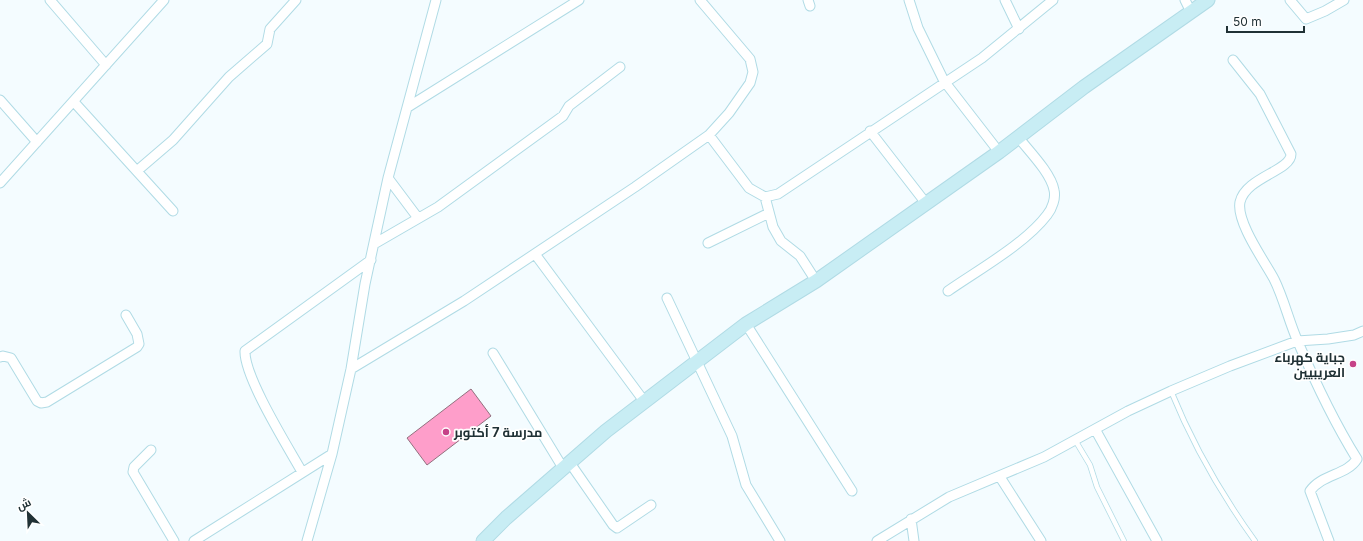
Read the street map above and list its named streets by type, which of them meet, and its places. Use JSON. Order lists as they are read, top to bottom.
{
  "places": ["جباية كهرباء العريبيين", "مدرسة 7 أكتوبر"],
  "scale_bar": "50 m",
  "north": "top left"
}
